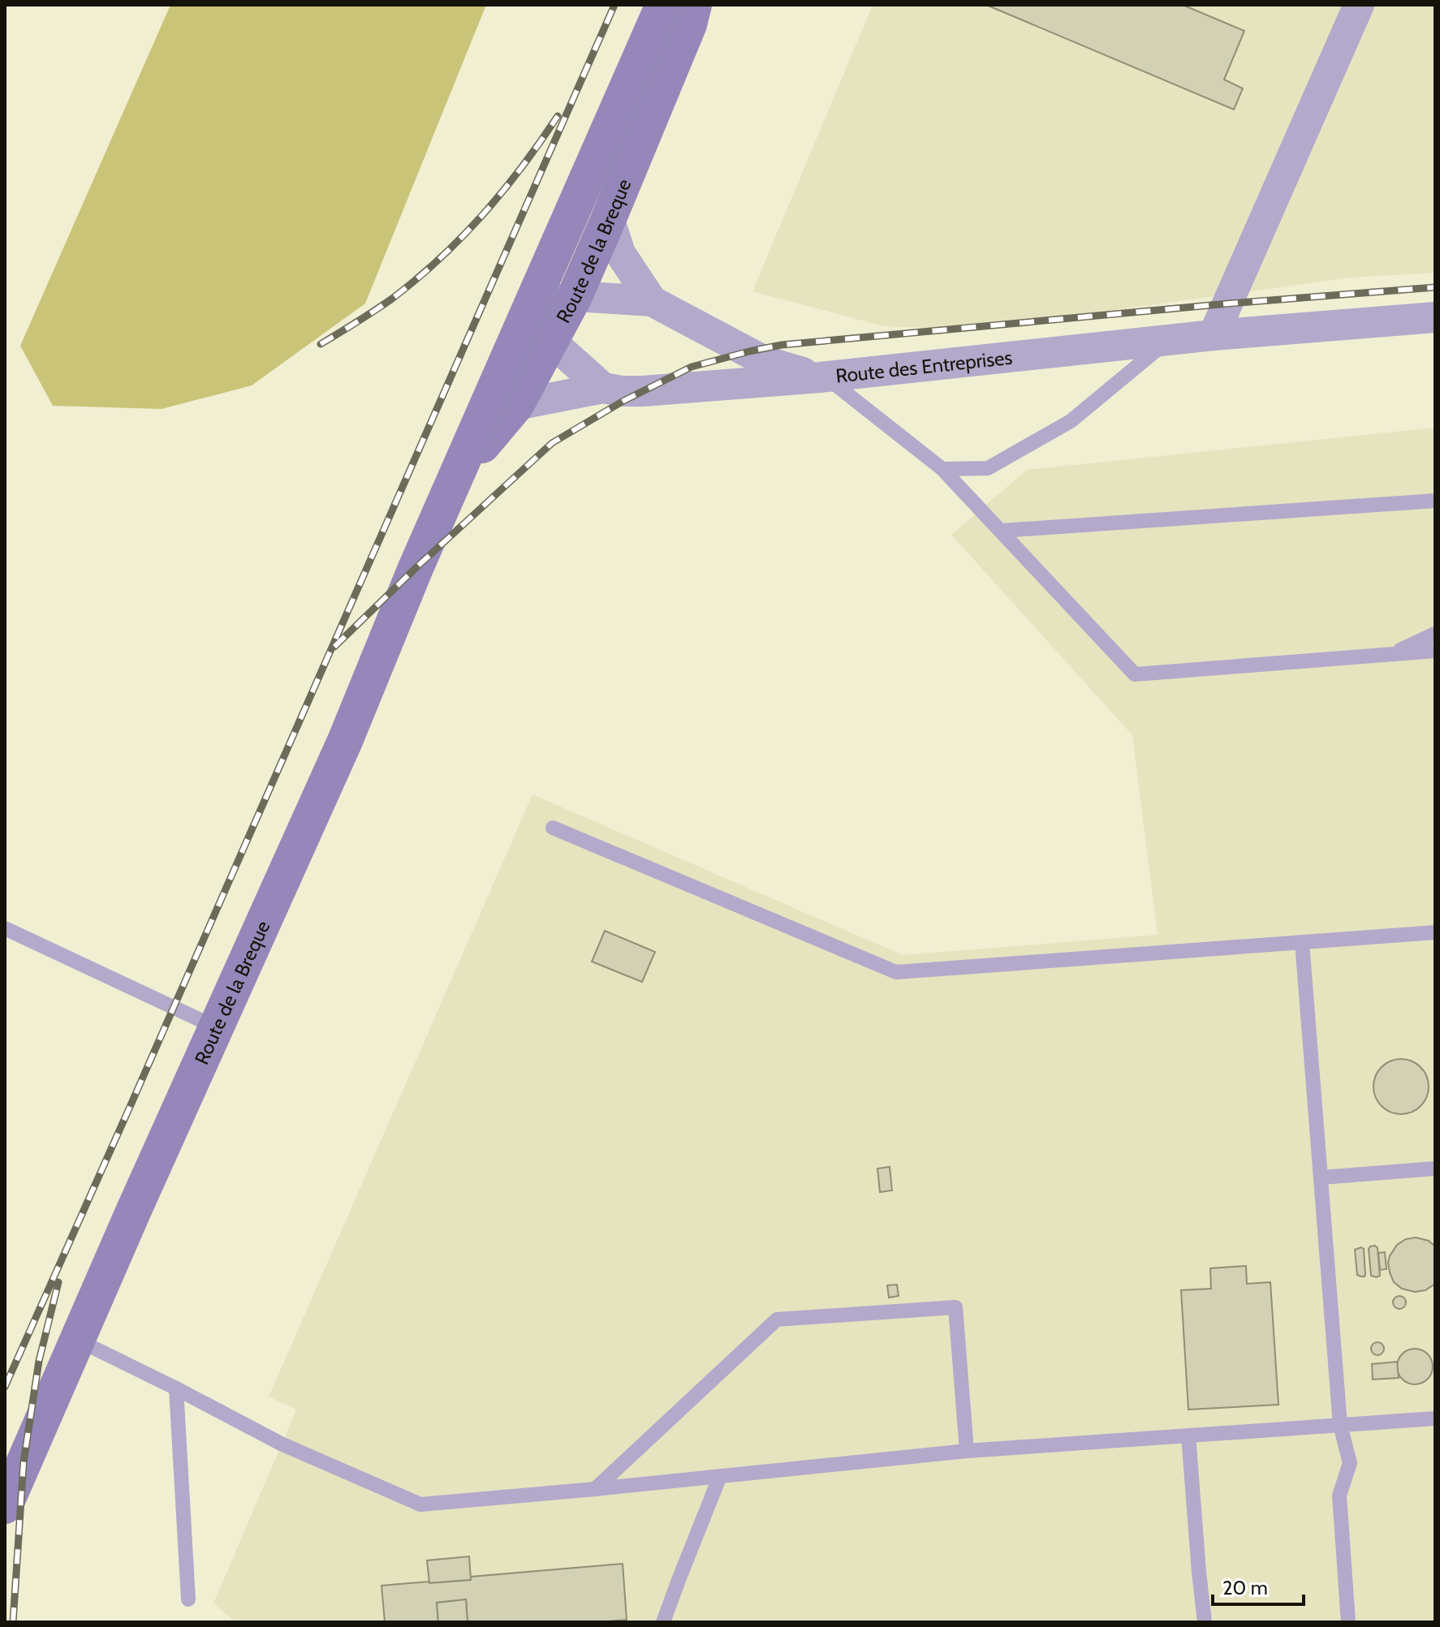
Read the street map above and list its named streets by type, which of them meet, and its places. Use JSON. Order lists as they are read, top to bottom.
{
  "streets": {
    "main road": ["Route de la Breque"],
    "street": ["Route des Entreprises"]
  },
  "crossings": [
    ["Route de la Breque", "Route des Entreprises"]
  ],
  "scale_bar": "20 m"
}
